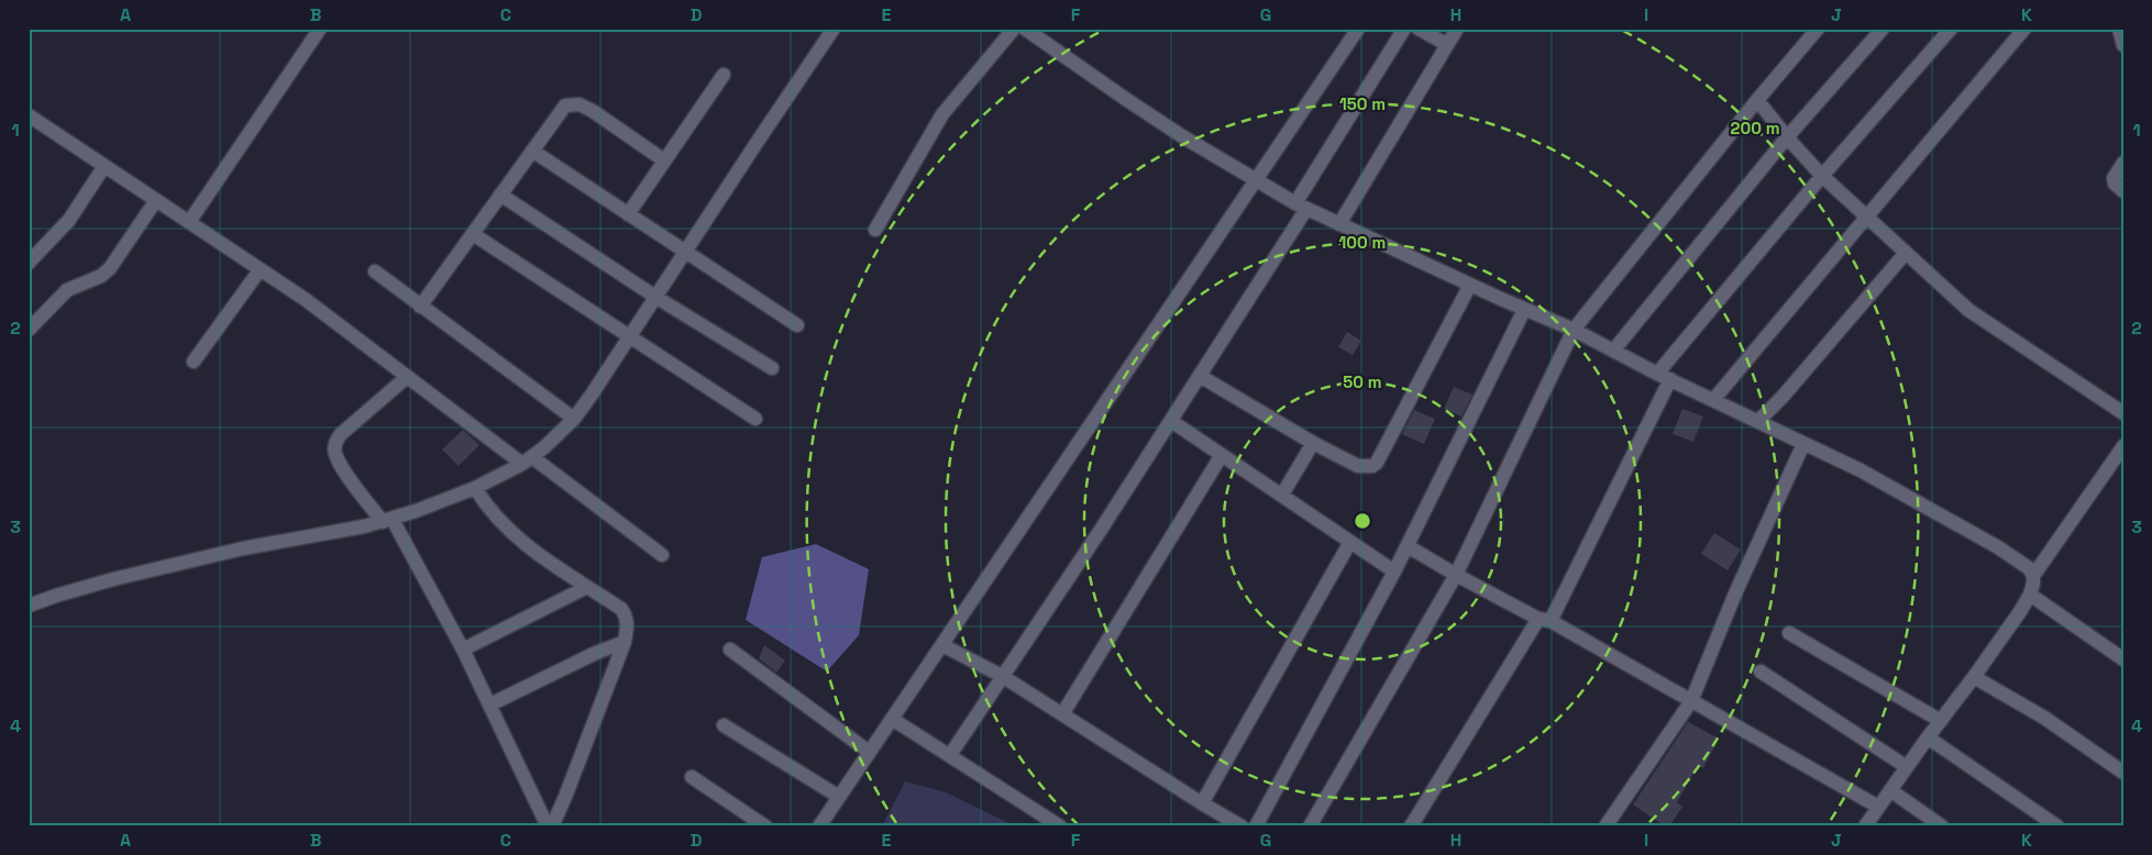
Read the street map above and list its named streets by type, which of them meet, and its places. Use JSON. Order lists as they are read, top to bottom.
{
  "grid": {
    "columns": [
      "A",
      "B",
      "C",
      "D",
      "E",
      "F",
      "G",
      "H",
      "I",
      "J",
      "K"
    ],
    "rows": [
      "1",
      "2",
      "3",
      "4"
    ]
  },
  "rings": [
    "150 m",
    "200 m",
    "100 m",
    "50 m"
  ]
}
